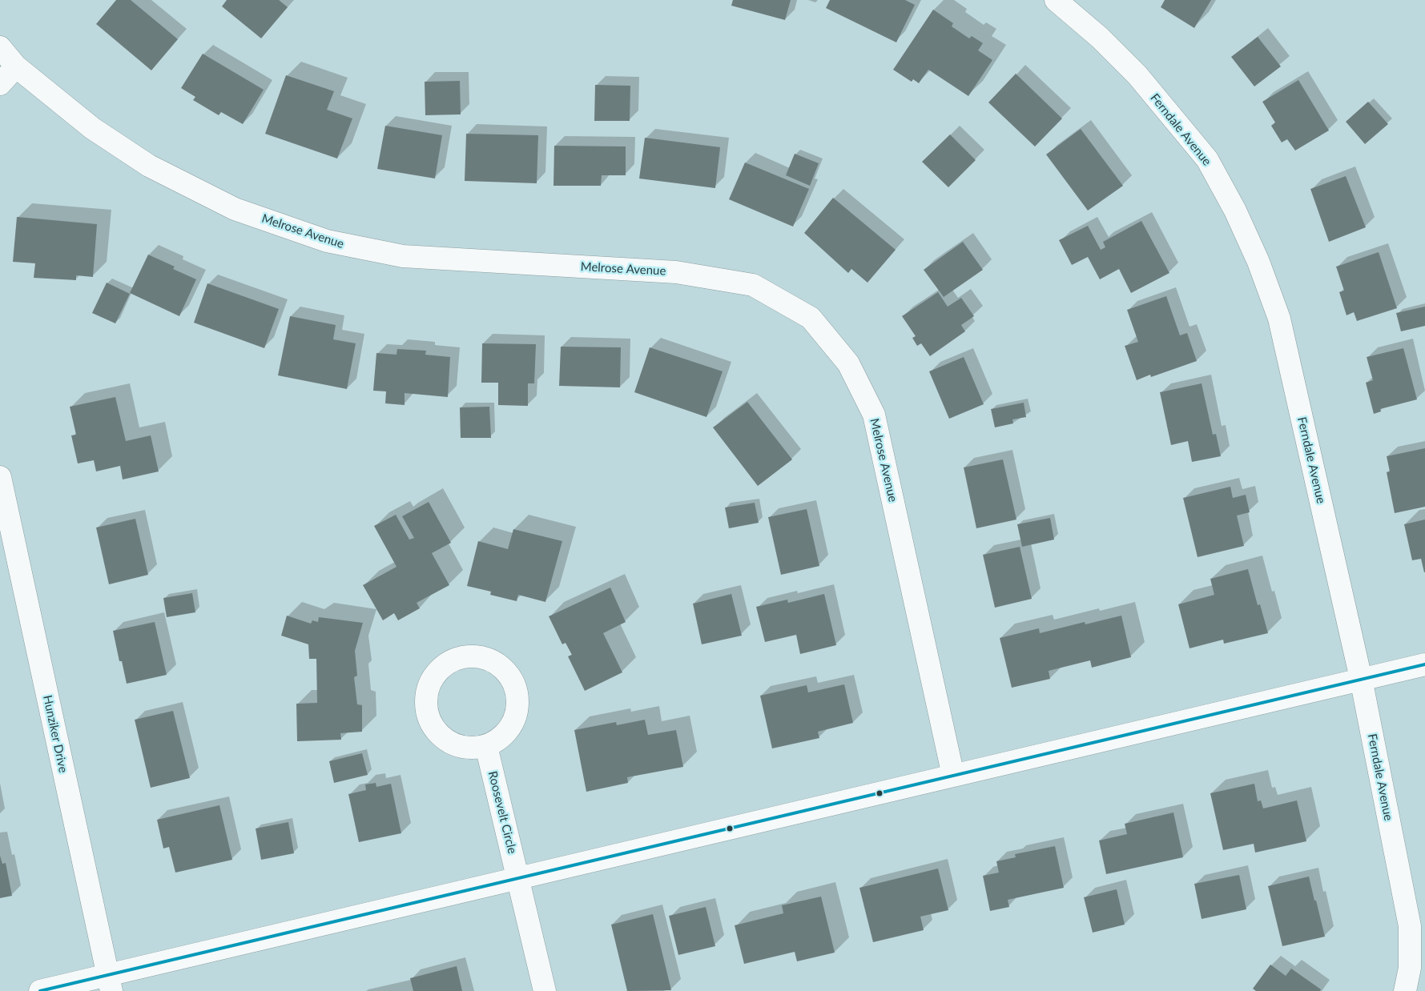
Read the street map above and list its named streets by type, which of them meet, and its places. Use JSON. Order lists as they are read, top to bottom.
{
  "streets": {
    "street": [
      "Ferndale Avenue",
      "Melrose Avenue",
      "Hunziker Drive",
      "Roosevelt Circle"
    ]
  }
}
